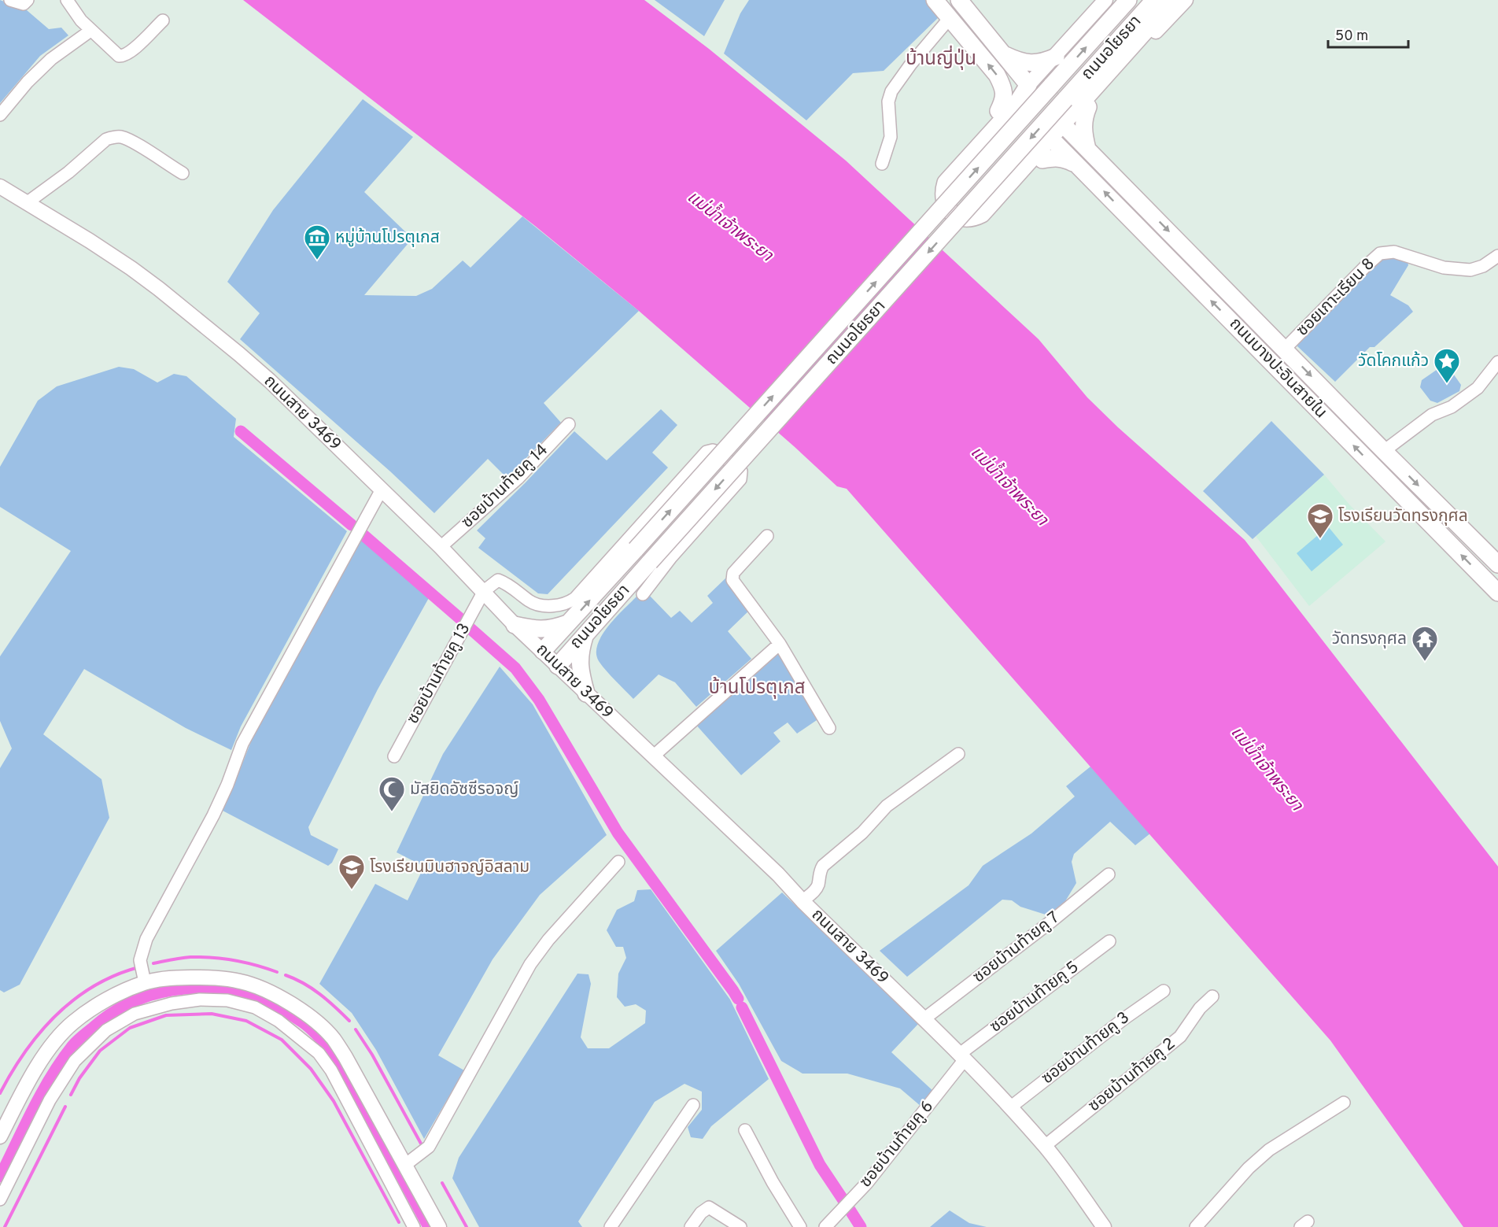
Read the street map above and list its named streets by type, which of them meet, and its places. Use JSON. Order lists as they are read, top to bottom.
{
  "streets": {
    "main road": ["ถนนอโยธยา", "ถนนบางปะอินสายใน"],
    "street": [
      "ซอยเกาะเรียน 8",
      "ถนนสาย 3469",
      "ซอยบ้านท้ายคู 14",
      "ซอยบ้านท้ายคู 13",
      "ซอยบ้านท้ายคู 7",
      "ซอยบ้านท้ายคู 5",
      "ซอยบ้านท้ายคู 3",
      "ซอยบ้านท้ายคู 2",
      "ซอยบ้านท้ายคู 6"
    ]
  },
  "crossings": [
    ["ถนนอโยธยา", "ถนนบางปะอินสายใน"],
    ["ถนนอโยธยา", "ถนนสาย 3469"],
    ["ซอยเกาะเรียน 8", "ถนนบางปะอินสายใน"],
    ["ถนนสาย 3469", "ซอยบ้านท้ายคู 14"],
    ["ถนนสาย 3469", "ซอยบ้านท้ายคู 13"],
    ["ถนนสาย 3469", "ซอยบ้านท้ายคู 7"],
    ["ถนนสาย 3469", "ซอยบ้านท้ายคู 5"],
    ["ถนนสาย 3469", "ซอยบ้านท้ายคู 3"],
    ["ถนนสาย 3469", "ซอยบ้านท้ายคู 2"],
    ["ถนนสาย 3469", "ซอยบ้านท้ายคู 6"],
    ["ซอยบ้านท้ายคู 5", "ซอยบ้านท้ายคู 6"]
  ],
  "districts": ["บ้านญี่ปุ่น", "บ้านโปรตุเกส"],
  "water": ["แม่น้ำเจ้าพระยา"],
  "places": {
    "museum": ["หมู่บ้านโปรตุเกส"],
    "place": ["วัดโคกแก้ว"],
    "school or university": ["โรงเรียนวัดทรงกุศล", "โรงเรียนมินฮาจญ์อิสลาม"],
    "temple": ["วัดทรงกุศล"],
    "mosque": ["มัสยิดอัซซีรอจญ์"]
  },
  "scale_bar": "50 m"
}
